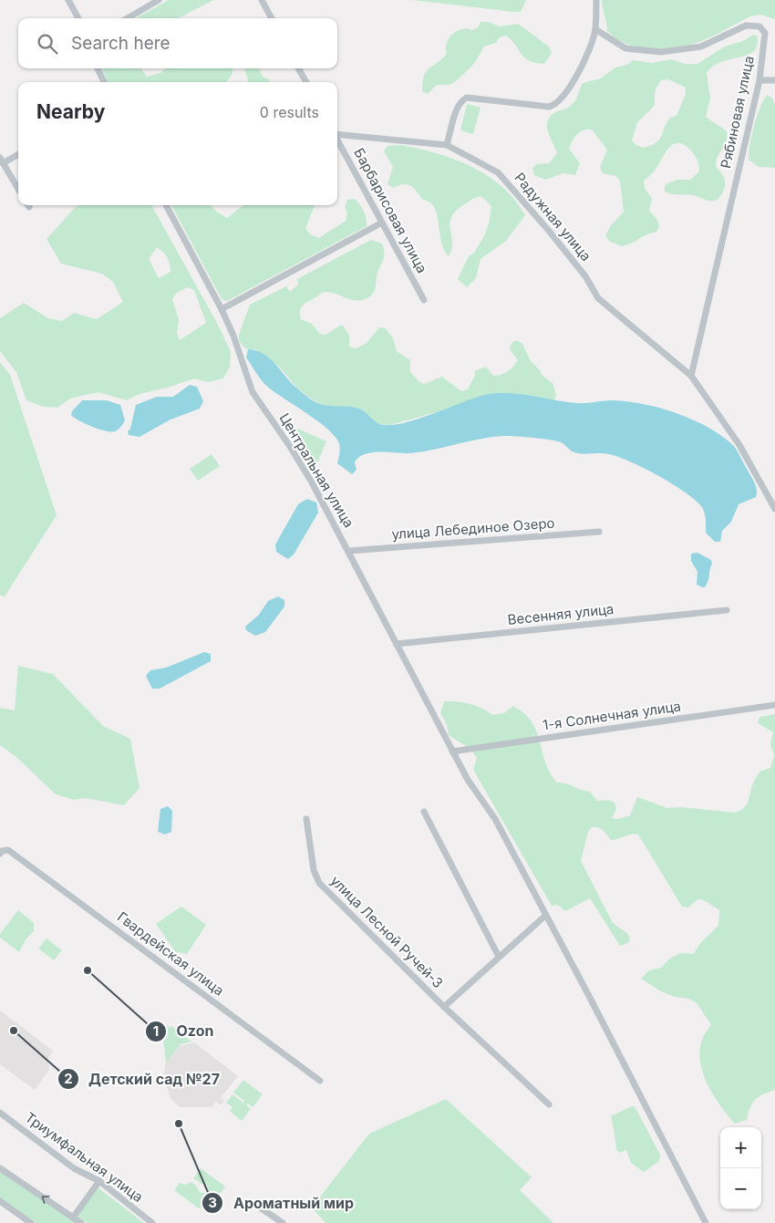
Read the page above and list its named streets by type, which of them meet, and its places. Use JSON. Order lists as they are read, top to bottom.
{
  "streets": {
    "street": [
      "Рябиновая улица",
      "Барбарисовая улица",
      "Радужная улица",
      "Центральная улица",
      "улица Лебединое Озеро",
      "Весенняя улица",
      "1-я Солнечная улица",
      "улица Лесной Ручей-3",
      "Гвардейская улица",
      "Триумфальная улица"
    ]
  },
  "crossings": [
    ["Рябиновая улица", "Радужная улица"],
    ["Центральная улица", "улица Лебединое Озеро"],
    ["Центральная улица", "Весенняя улица"],
    ["Центральная улица", "1-я Солнечная улица"],
    ["Центральная улица", "улица Лесной Ручей-3"]
  ],
  "places": ["Ozon", "Детский сад №27", "Ароматный мир"],
  "page": {
    "search": "Search here",
    "heading": ["Nearby", "0 results"],
    "map_buttons": ["+", "−"]
  }
}
